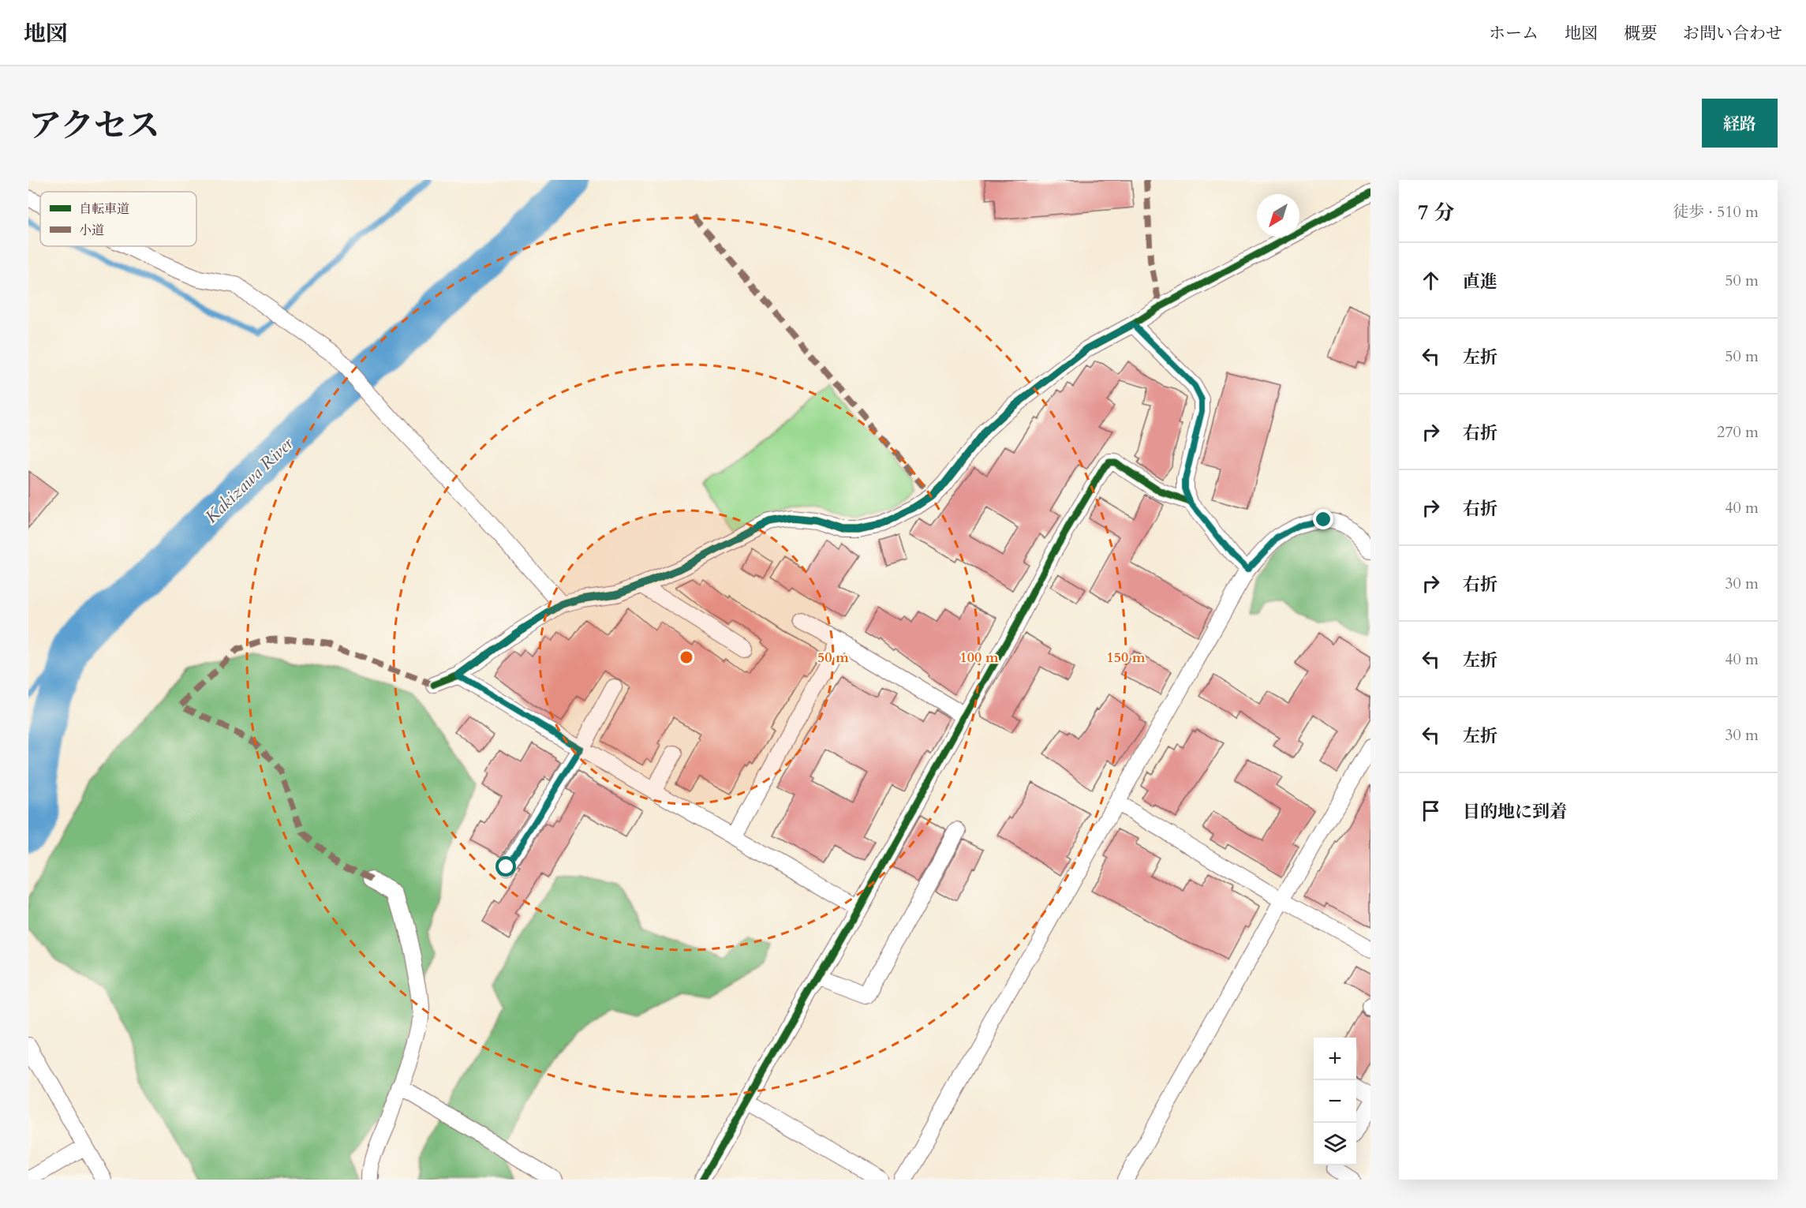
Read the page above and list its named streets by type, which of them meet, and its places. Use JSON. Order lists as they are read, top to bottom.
{
  "water": ["Kakizawa River"],
  "legend": ["自転車道", "小道"],
  "north": "bottom left",
  "page": {
    "header": "地図",
    "nav": [
      "ホーム",
      "地図",
      "概要",
      "お問い合わせ"
    ],
    "title": "アクセス",
    "buttons": "経路",
    "heading": ["7 分", "徒歩 · 510 m"],
    "list": [
      ["直進", "50 m"],
      ["左折", "50 m"],
      ["右折", "270 m"],
      ["右折", "40 m"],
      ["右折", "30 m"],
      ["左折", "40 m"],
      ["左折", "30 m"],
      "目的地に到着"
    ],
    "map_buttons": ["+", "−"]
  },
  "rings": ["50 m", "100 m", "150 m"]
}
